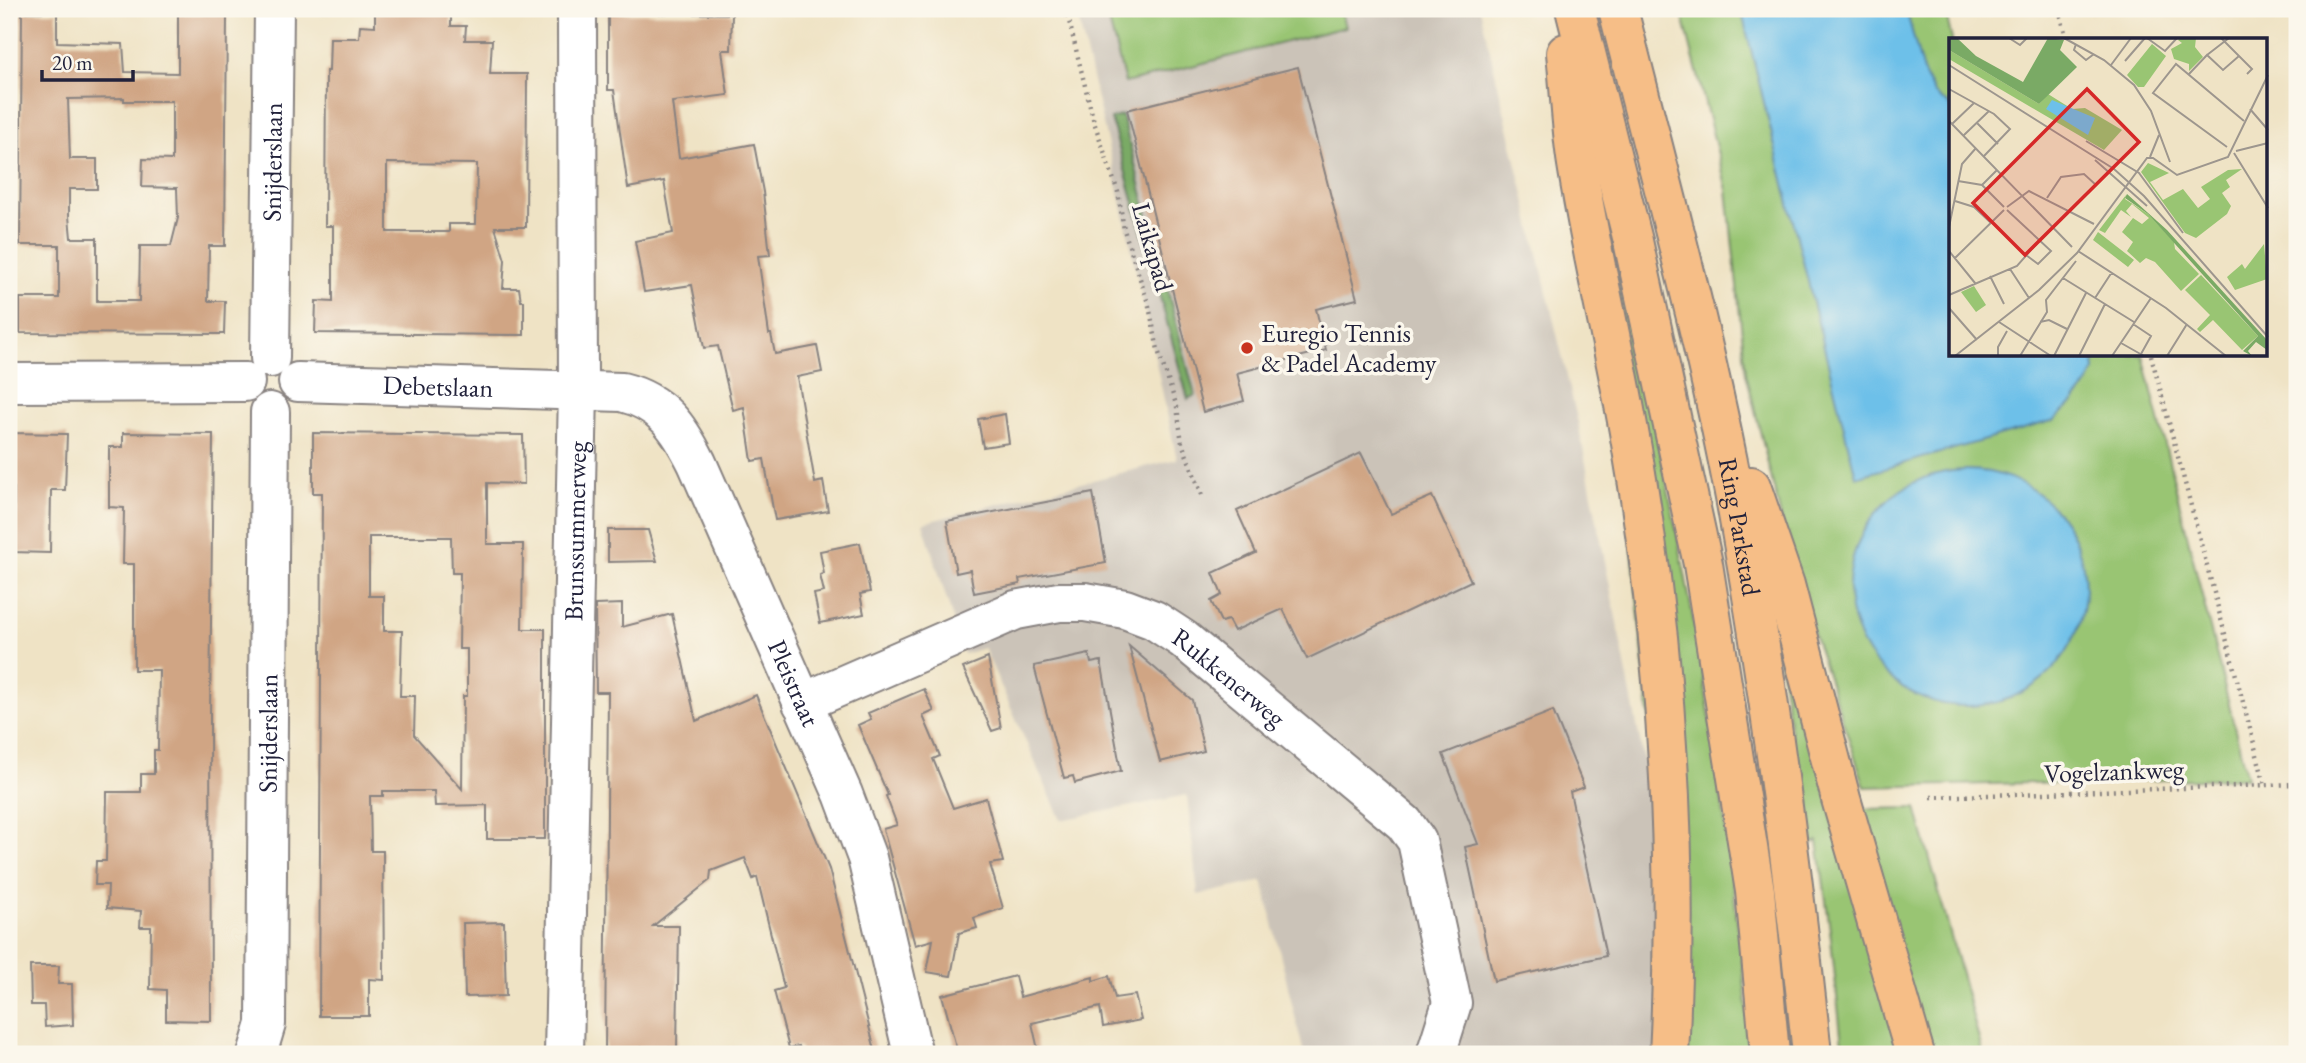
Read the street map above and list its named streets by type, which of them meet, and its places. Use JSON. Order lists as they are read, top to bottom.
{
  "streets": {
    "highway": ["Ring Parkstad"],
    "street": [
      "Snijderslaan",
      "Debetslaan",
      "Brunssummerweg",
      "Rukkenerweg",
      "Pleistraat"
    ],
    "path": ["Laikapad", "Vogelzankweg"]
  },
  "crossings": [
    ["Snijderslaan", "Debetslaan"],
    ["Debetslaan", "Brunssummerweg"],
    ["Debetslaan", "Pleistraat"],
    ["Brunssummerweg", "Pleistraat"],
    ["Rukkenerweg", "Pleistraat"]
  ],
  "places": ["Euregio Tennis & Padel Academy"],
  "scale_bar": "20 m"
}
